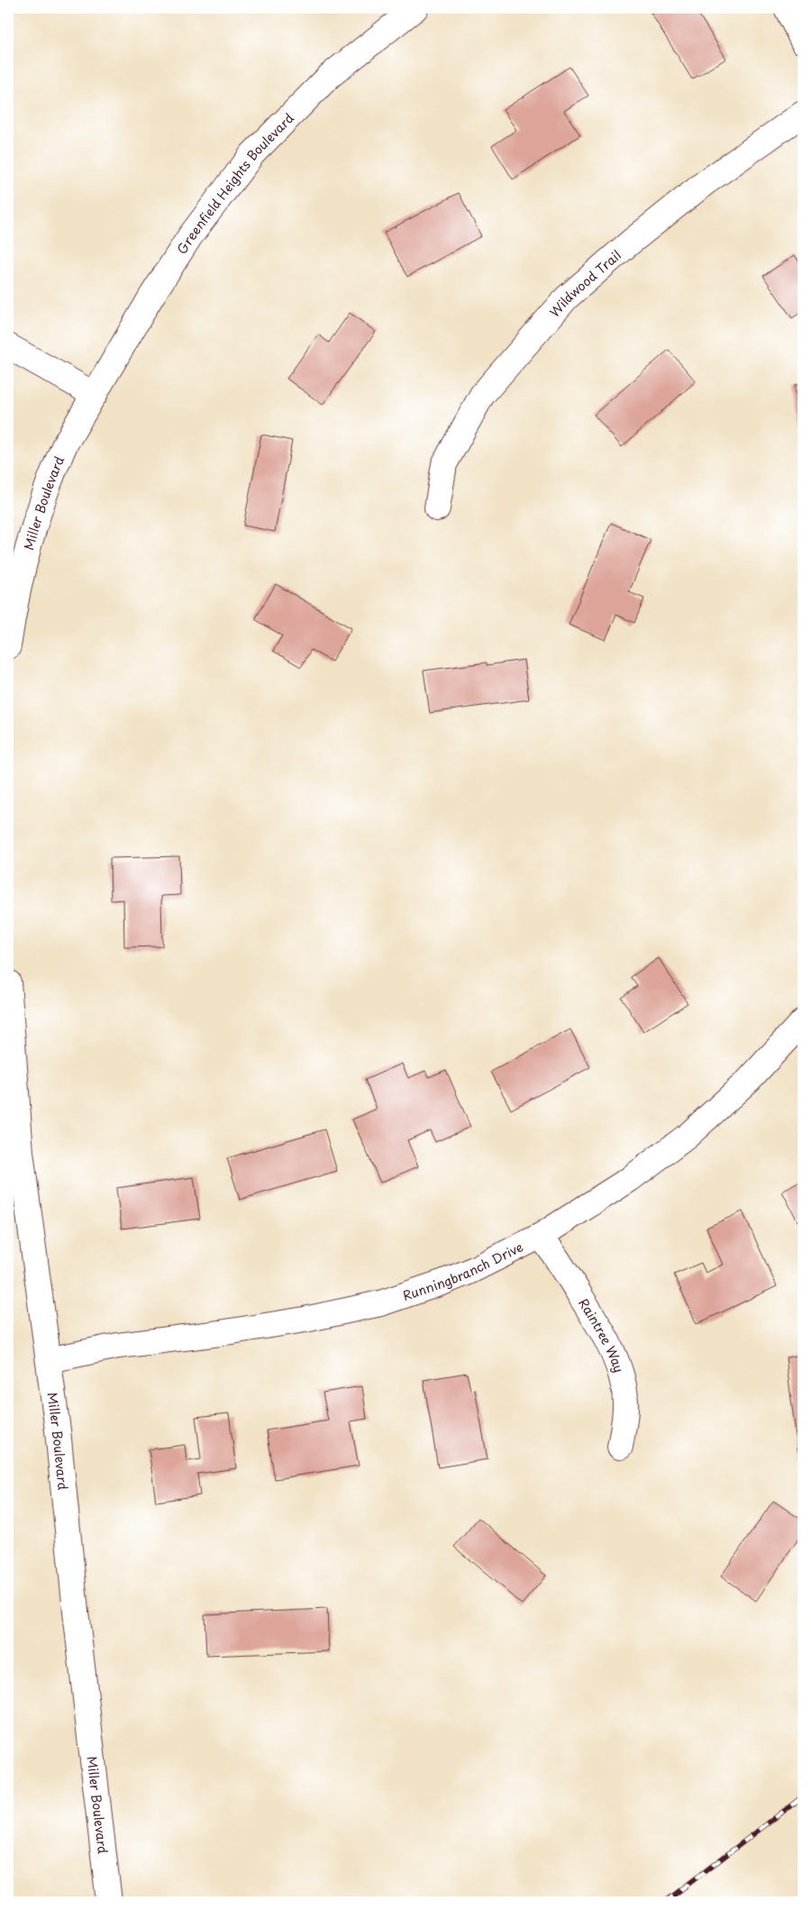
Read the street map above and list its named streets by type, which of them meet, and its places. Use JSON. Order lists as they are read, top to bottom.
{
  "streets": {
    "street": [
      "Greenfield Heights Boulevard",
      "Wildwood Trail",
      "Miller Boulevard",
      "Runningbranch Drive",
      "Raintree Way"
    ]
  },
  "crossings": [
    ["Greenfield Heights Boulevard", "Miller Boulevard"],
    ["Miller Boulevard", "Runningbranch Drive"],
    ["Runningbranch Drive", "Raintree Way"]
  ]
}
